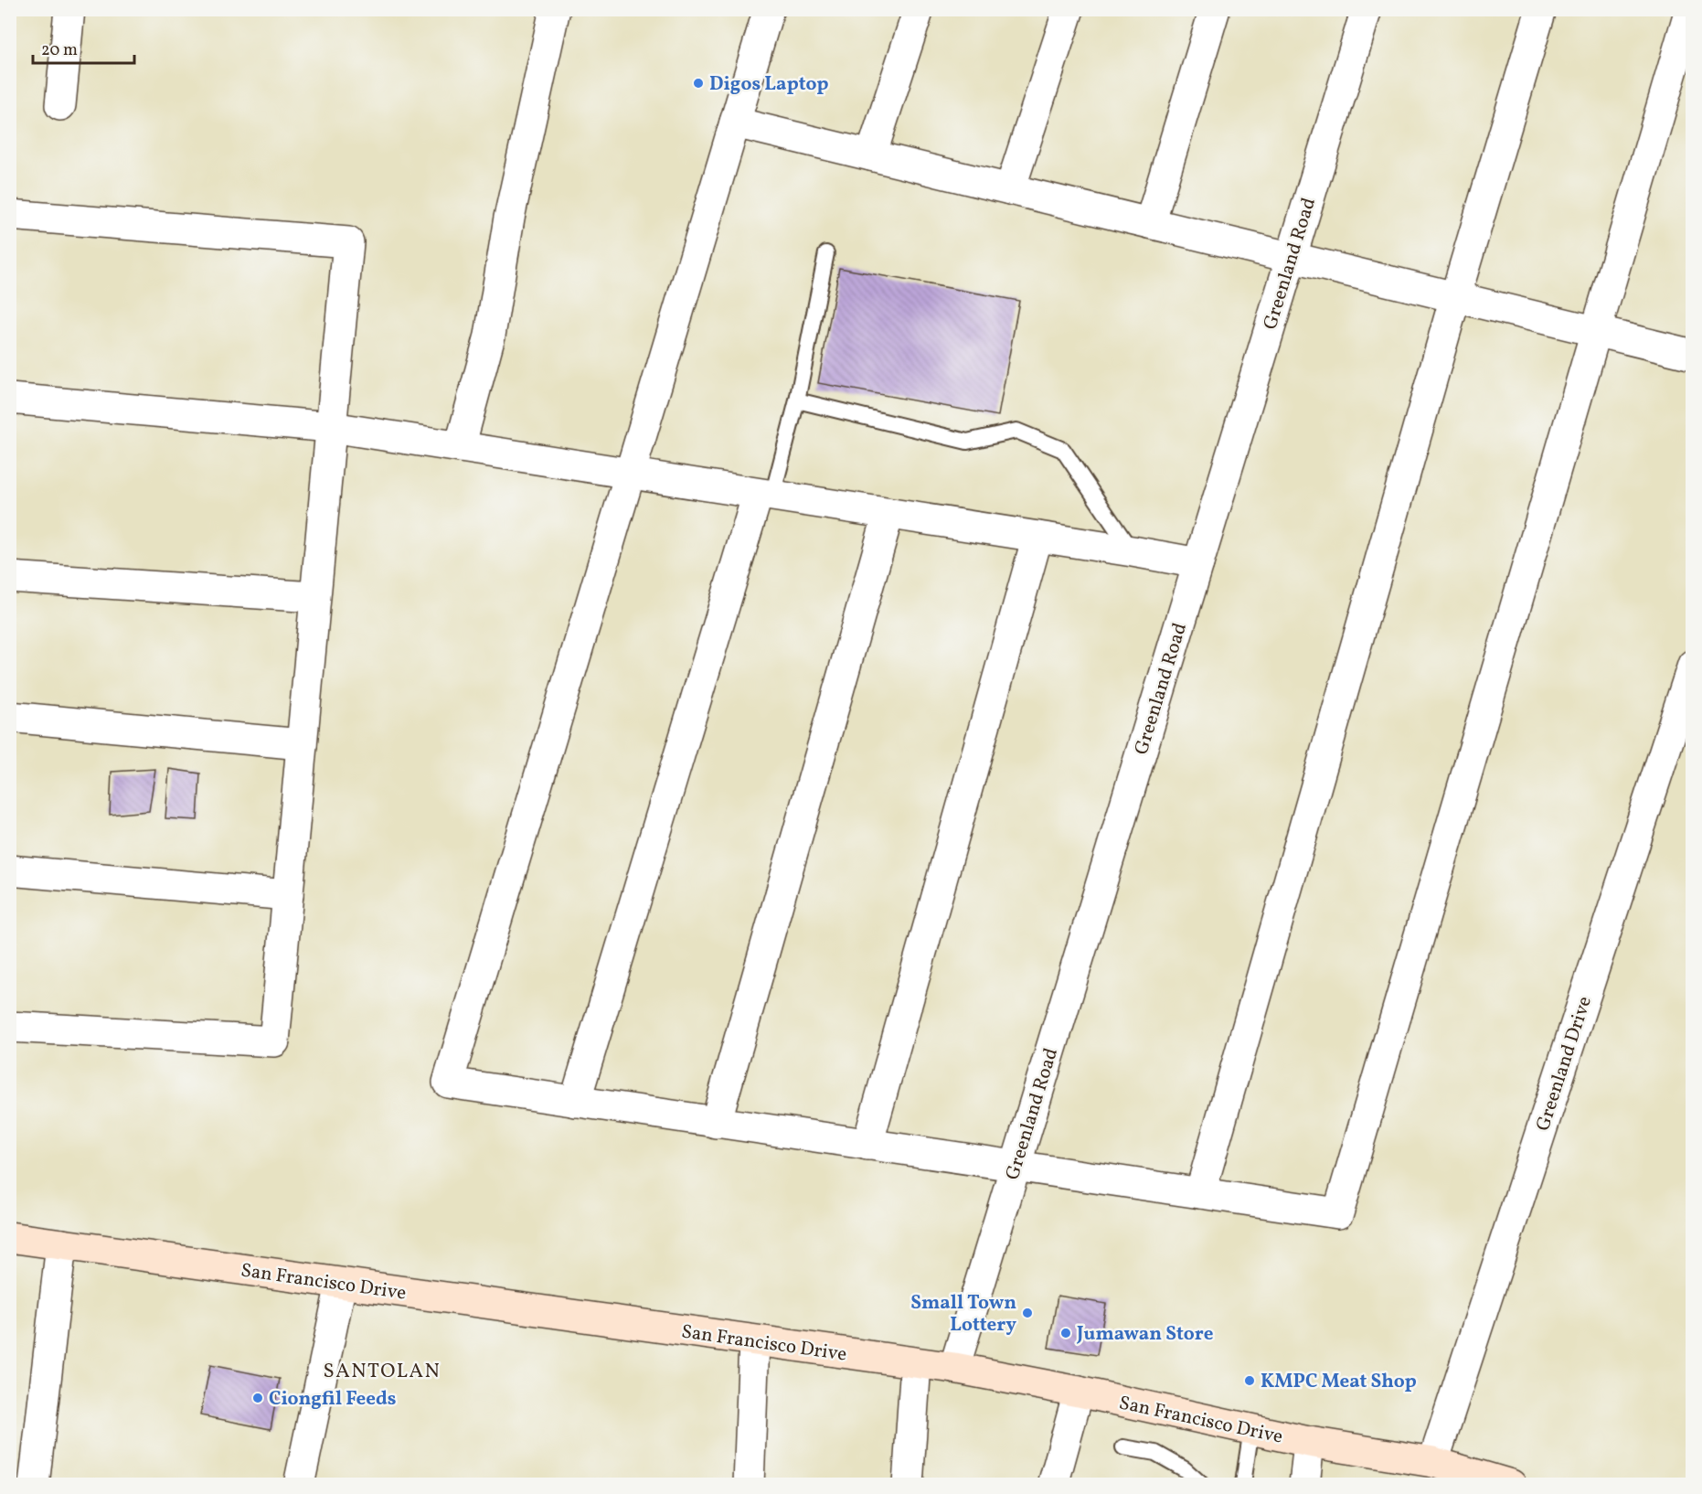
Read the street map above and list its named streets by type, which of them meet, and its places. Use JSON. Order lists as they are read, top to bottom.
{
  "streets": {
    "street": ["Greenland Road", "Greenland Drive", "San Francisco Drive"]
  },
  "crossings": [
    ["Greenland Road", "San Francisco Drive"],
    ["Greenland Drive", "San Francisco Drive"]
  ],
  "districts": ["SANTOLAN"],
  "places": [
    "Digos Laptop",
    "Small Town Lottery",
    "Jumawan Store",
    "KMPC Meat Shop",
    "Ciongfil Feeds"
  ],
  "scale_bar": "20 m"
}
